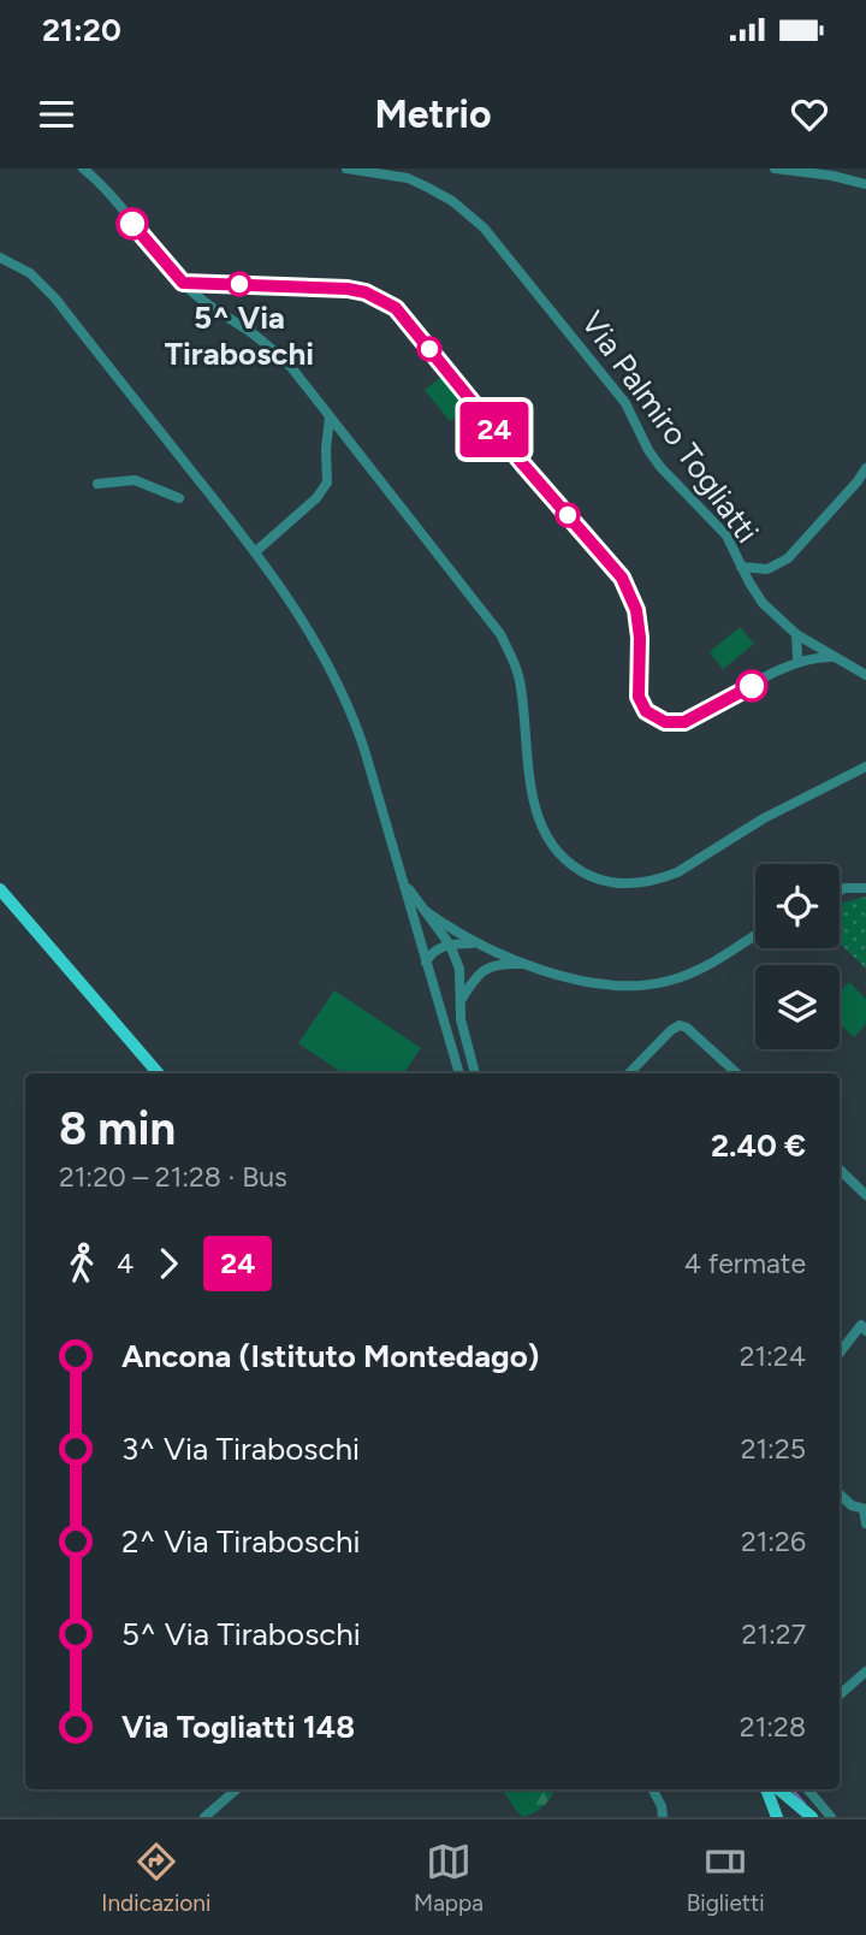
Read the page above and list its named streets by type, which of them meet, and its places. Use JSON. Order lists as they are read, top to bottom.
{
  "streets": {
    "street": ["Via Palmiro Togliatti"]
  },
  "places": ["5^ Via Tiraboschi"],
  "lines": ["bus line 24"],
  "page": {
    "status": "21:20",
    "header": "Metrio",
    "on_map": "24",
    "heading": ["8 min", "21:20 – 21:28 · Bus", "2.40 €"],
    "legs": ["4", "24", "4 fermate"],
    "list": [
      {
        "name": "Ancona (Istituto Montedago)",
        "value": "21:24"
      },
      {
        "name": "3^ Via Tiraboschi",
        "value": "21:25"
      },
      {
        "name": "2^ Via Tiraboschi",
        "value": "21:26"
      },
      {
        "name": "5^ Via Tiraboschi",
        "value": "21:27"
      },
      {
        "name": "Via Togliatti 148",
        "value": "21:28"
      }
    ],
    "tabs": ["Indicazioni", "Mappa", "Biglietti"]
  }
}
